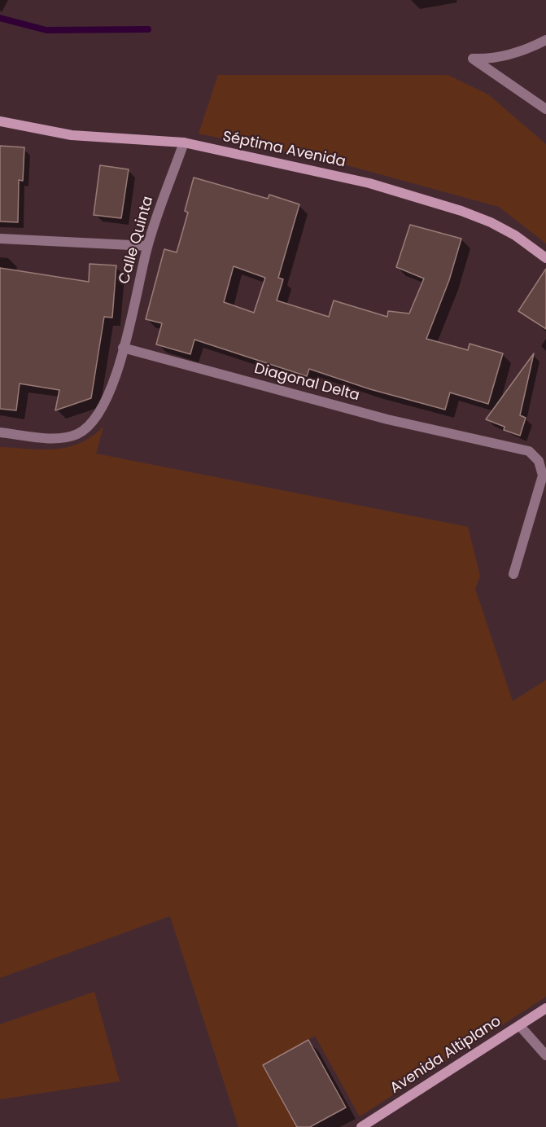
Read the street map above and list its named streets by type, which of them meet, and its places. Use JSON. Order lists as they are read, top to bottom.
{
  "streets": {
    "street": [
      "Séptima Avenida",
      "Calle Quinta",
      "Diagonal Delta",
      "Avenida Altiplano"
    ]
  },
  "crossings": [
    ["Séptima Avenida", "Calle Quinta"],
    ["Calle Quinta", "Diagonal Delta"]
  ]
}
